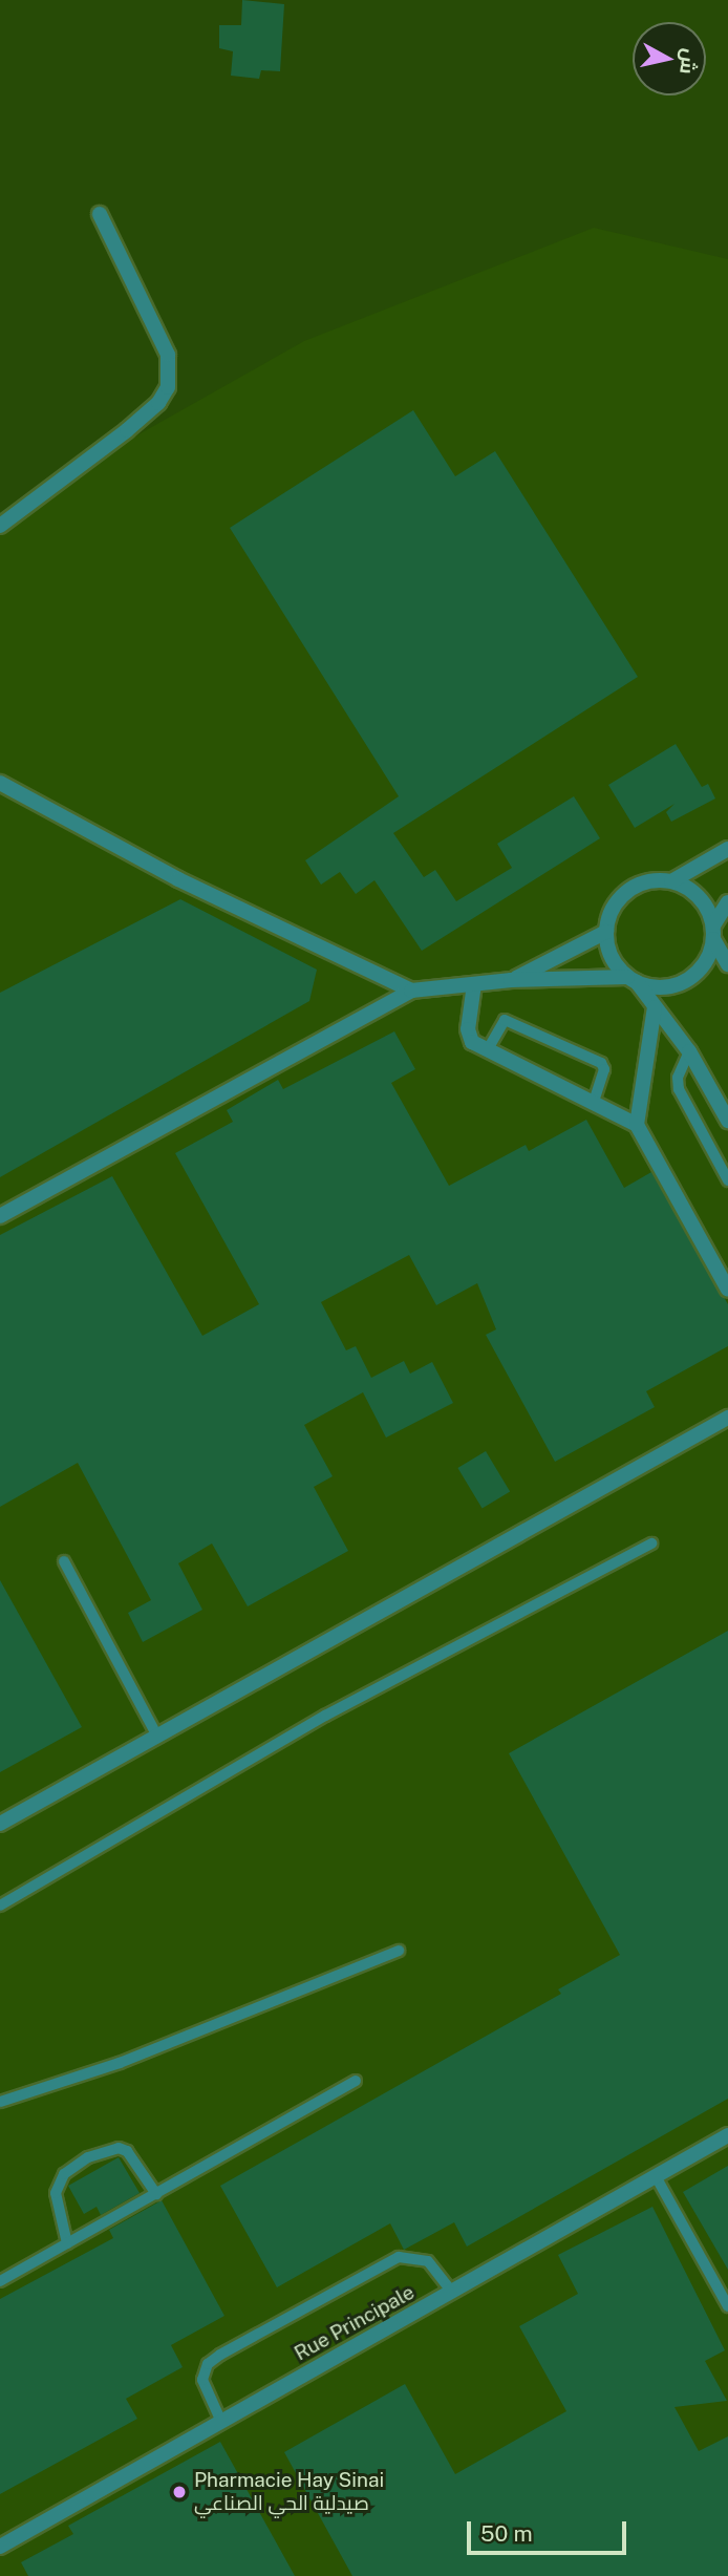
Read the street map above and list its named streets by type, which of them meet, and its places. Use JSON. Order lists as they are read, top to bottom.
{
  "streets": {
    "street": ["Rue Principale"]
  },
  "places": ["Pharmacie Hay Sinai صيدلية الحي الصناعي"],
  "scale_bar": "50 m",
  "north": "right"
}
